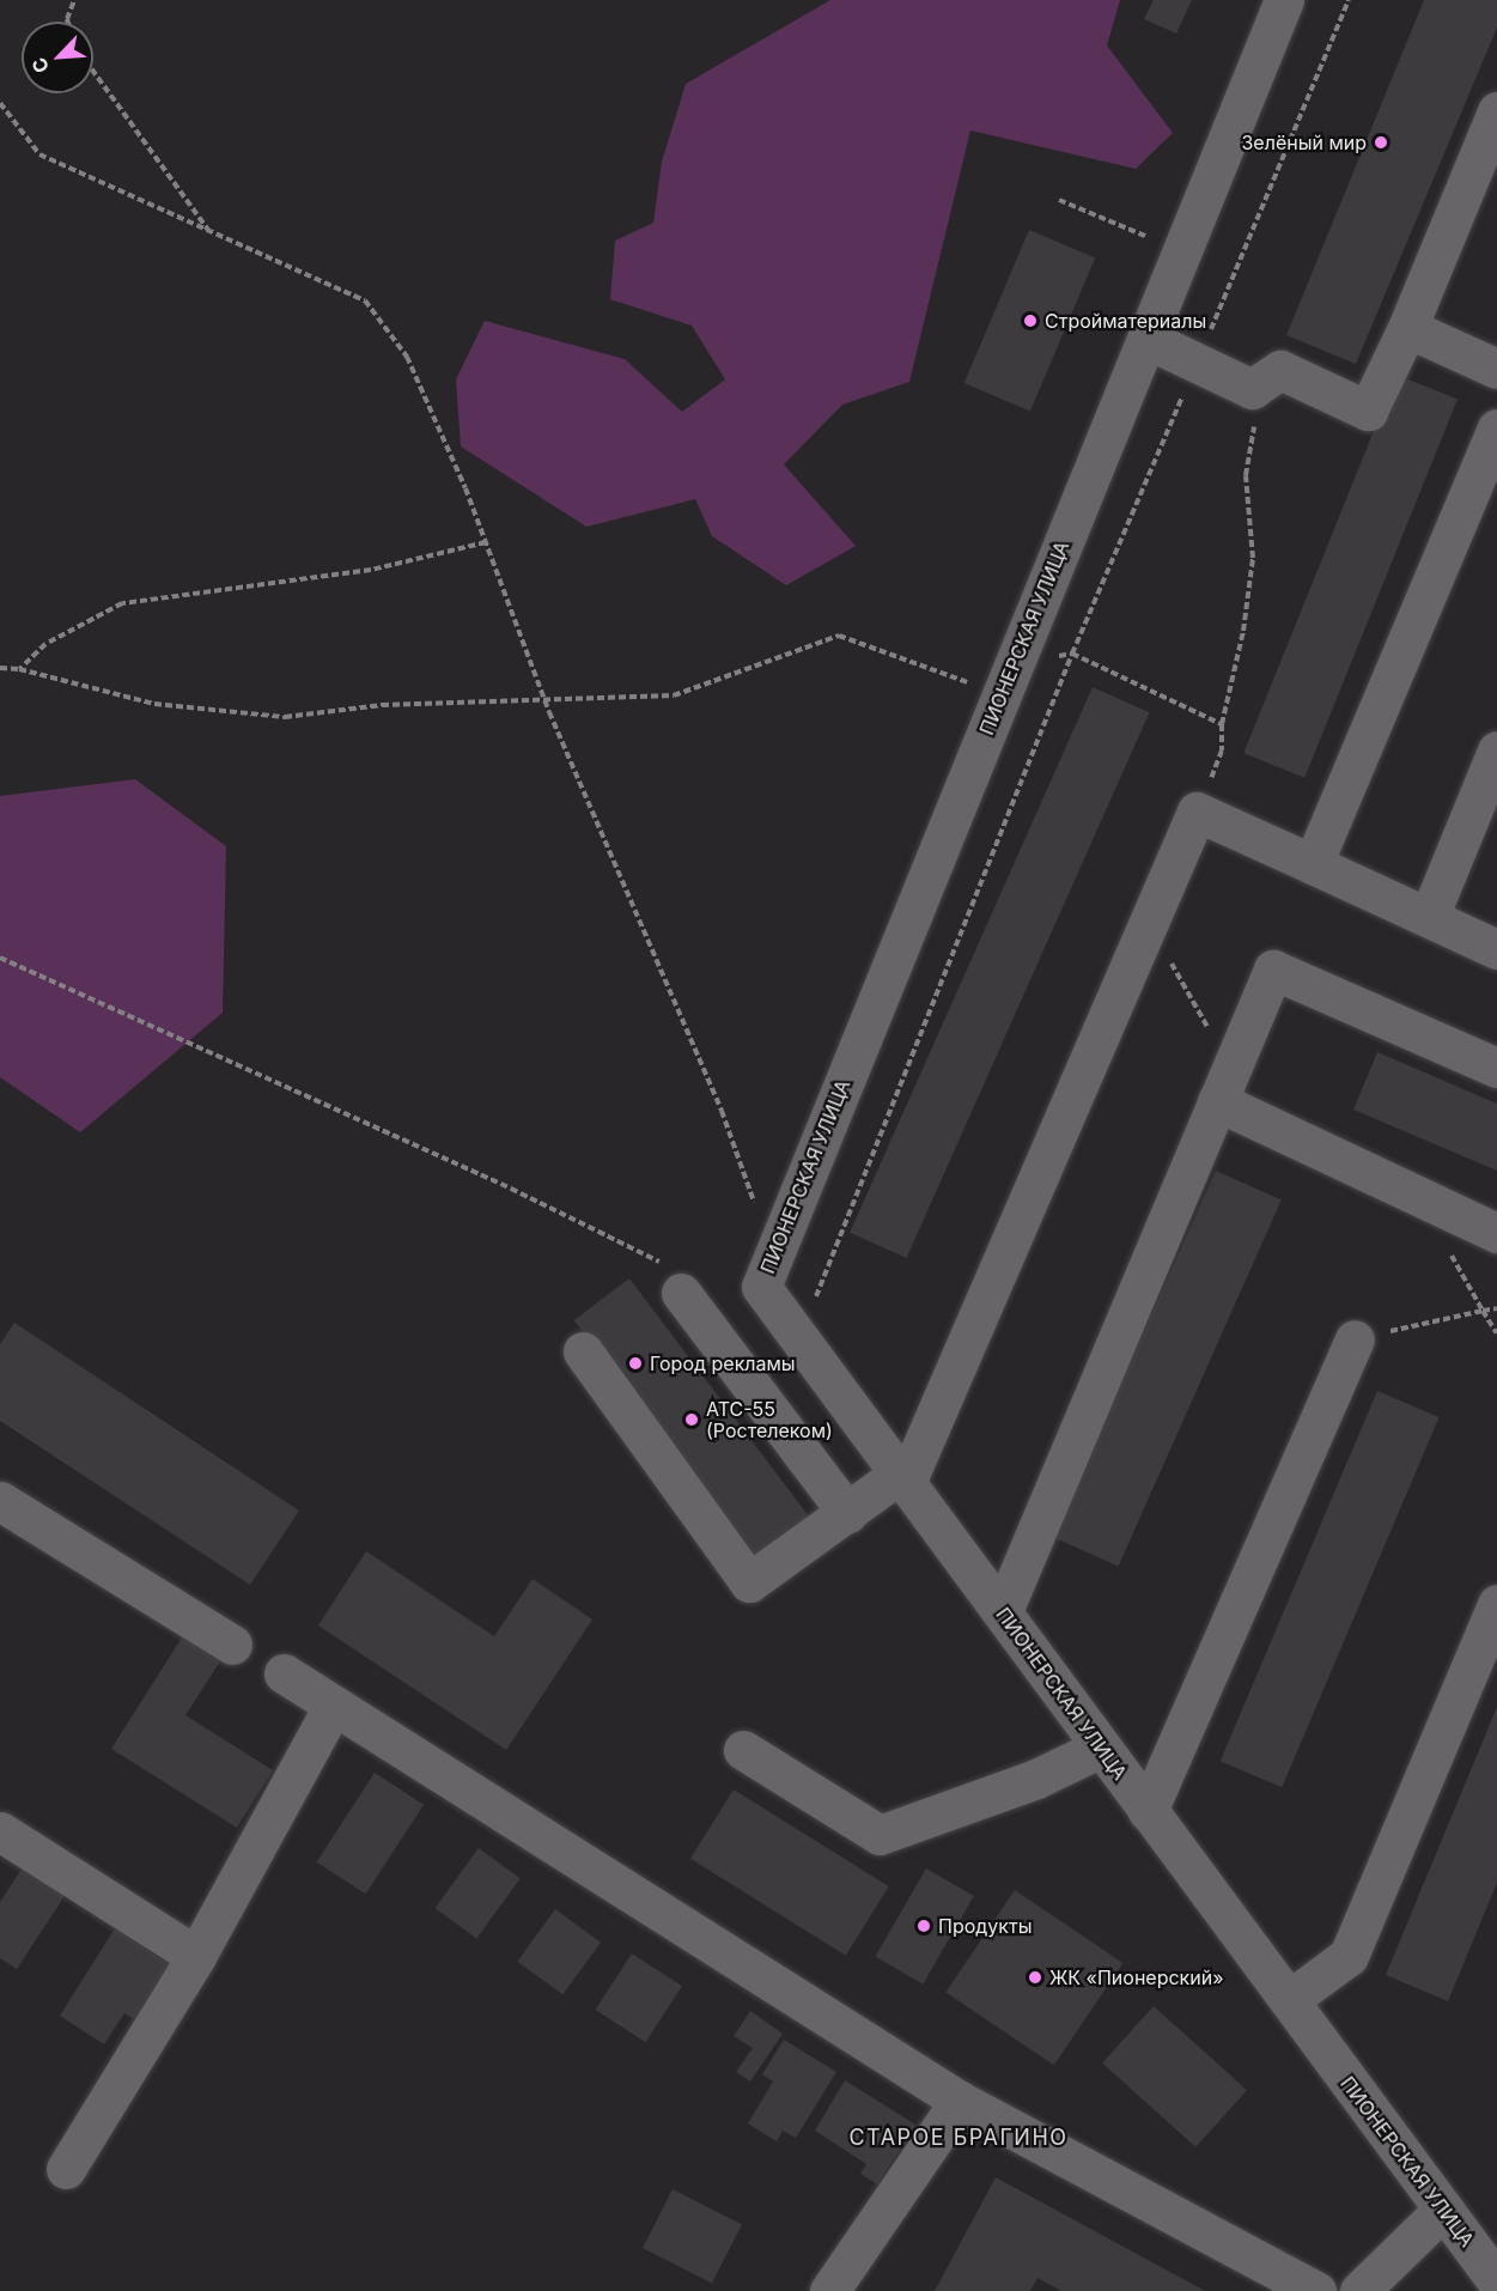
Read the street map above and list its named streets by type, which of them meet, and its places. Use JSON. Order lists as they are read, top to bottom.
{
  "streets": {
    "street": ["ПИОНЕРСКАЯ УЛИЦА"]
  },
  "districts": ["СТАРОЕ БРАГИНО"],
  "places": [
    "Зелёный мир",
    "Стройматериалы",
    "Город рекламы",
    "АТС-55 (Ростелеком)",
    "Продукты",
    "ЖК «Пионерский»"
  ],
  "north": "bottom left"
}
